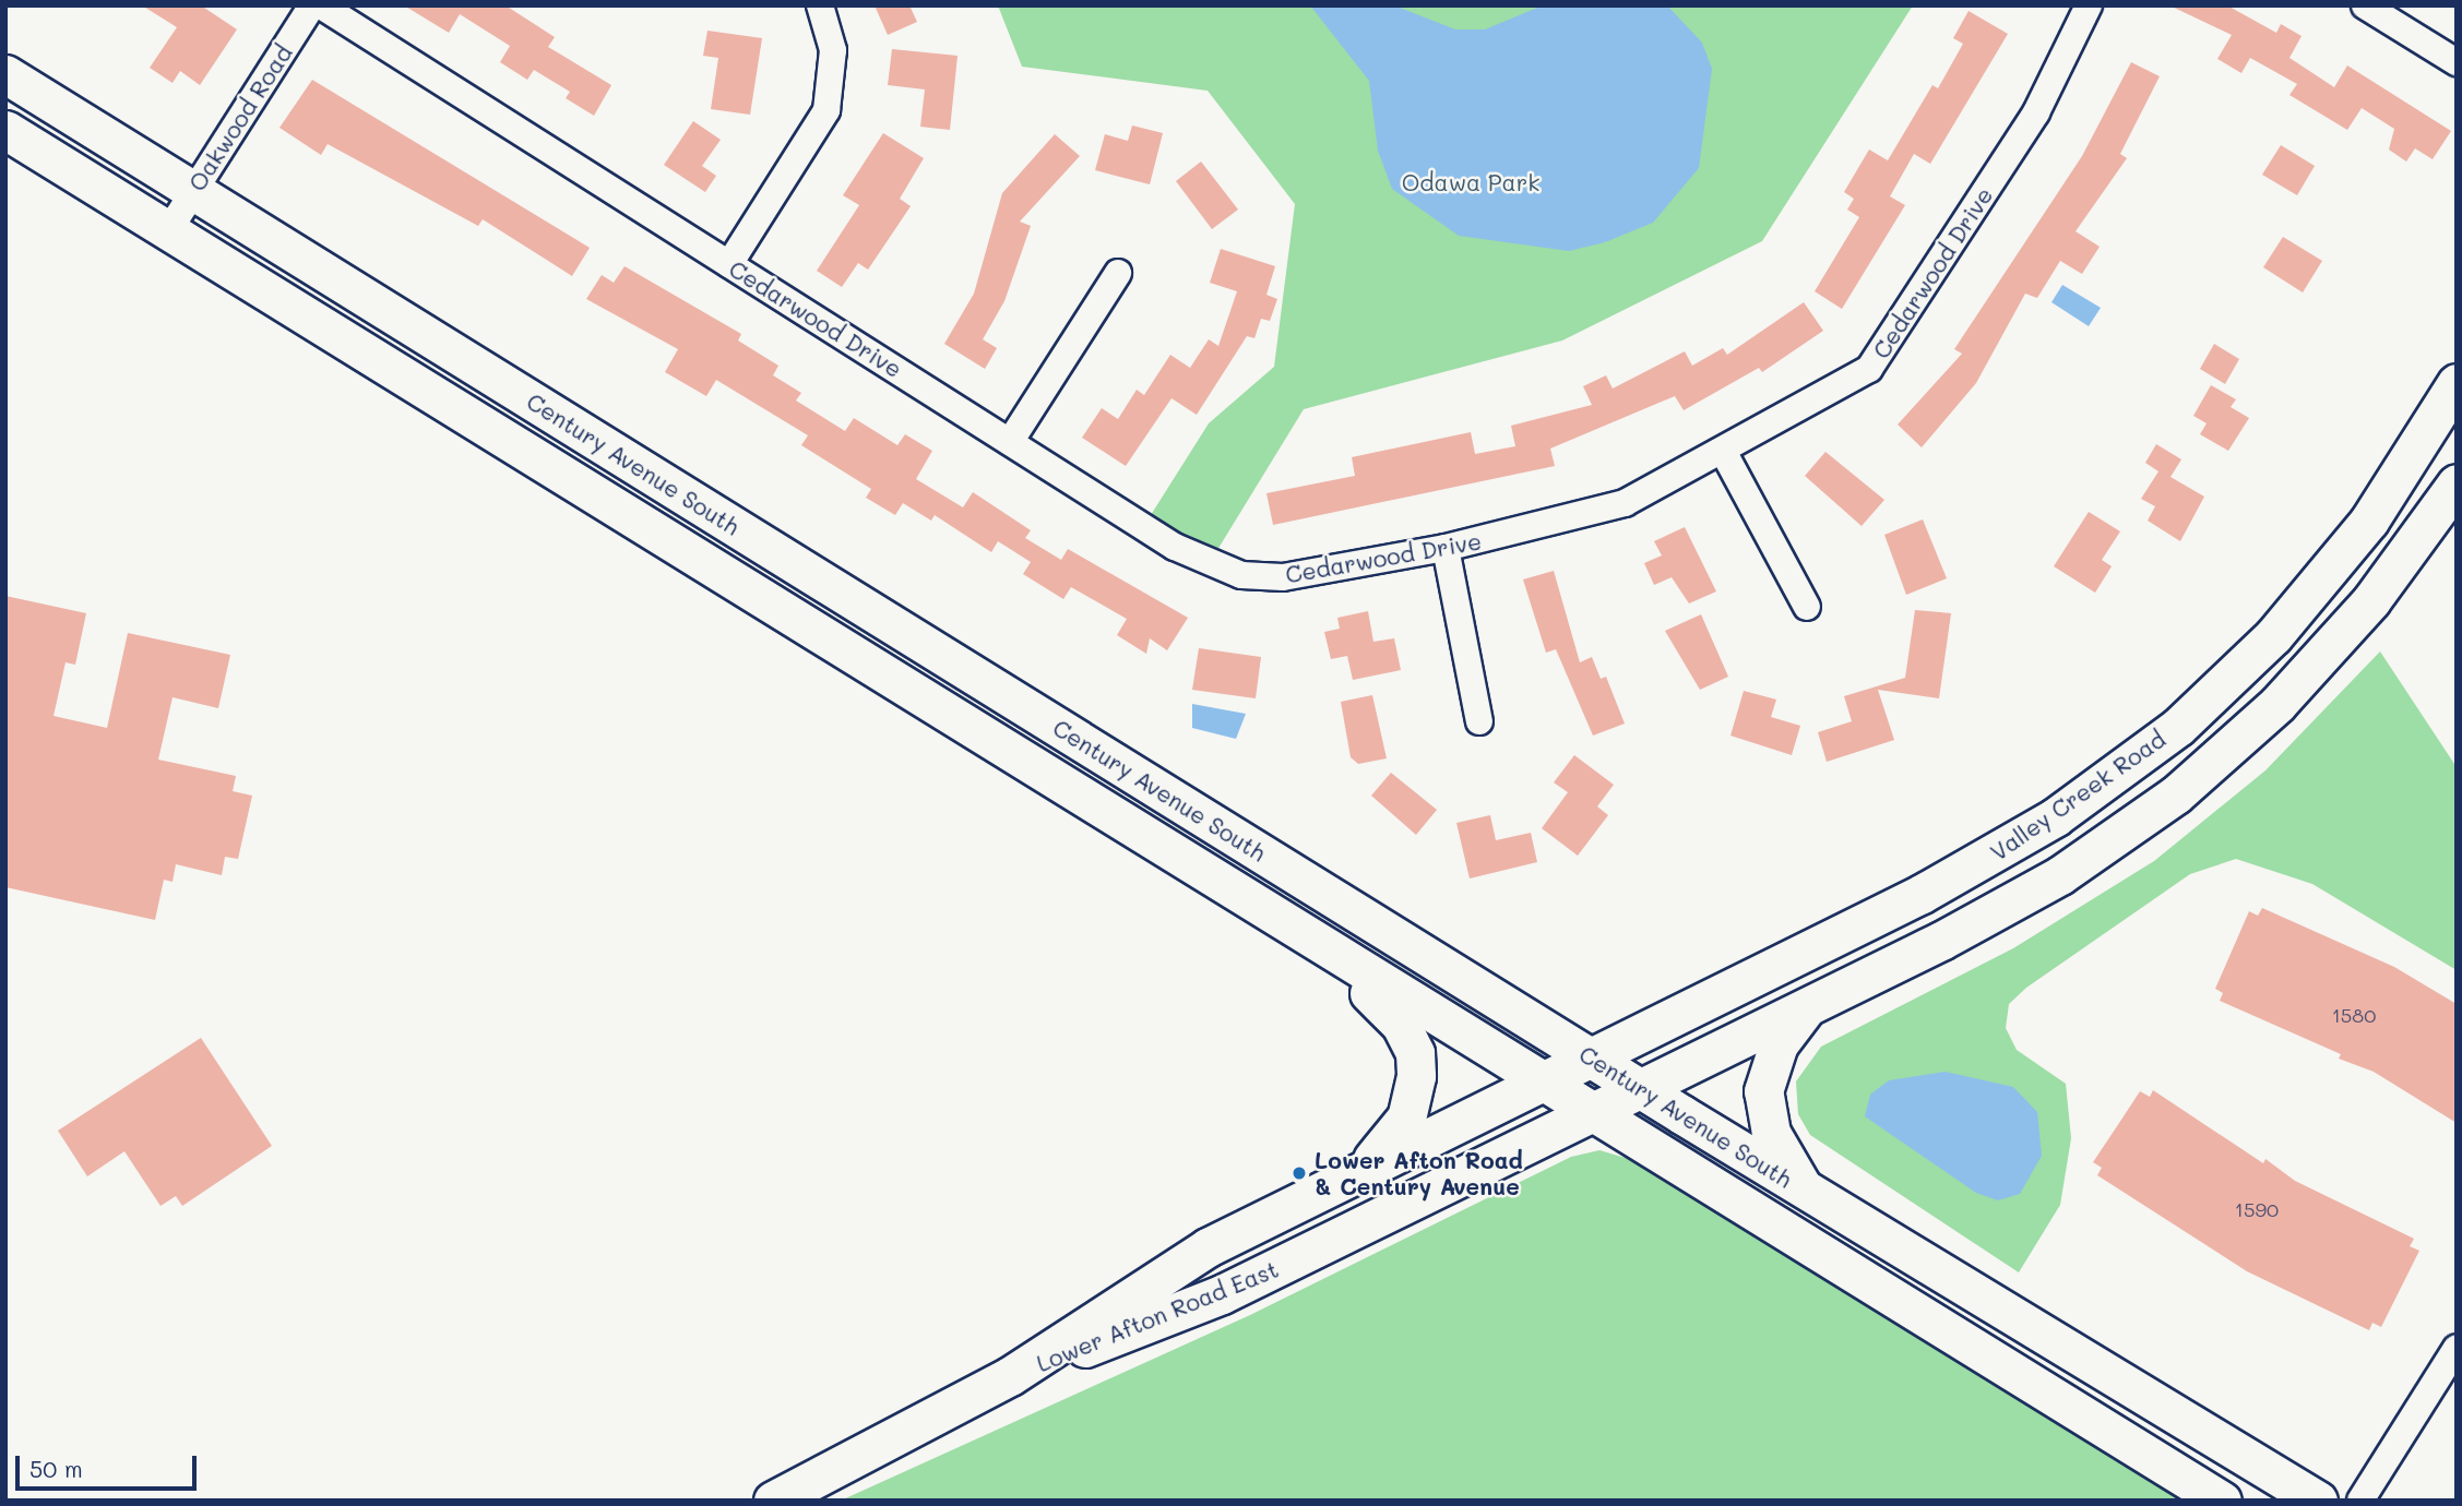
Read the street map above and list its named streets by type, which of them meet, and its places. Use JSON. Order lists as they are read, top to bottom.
{
  "streets": {
    "main road": ["Century Avenue South", "Valley Creek Road", "Lower Afton Road East"],
    "street": ["Oakwood Road", "Cedarwood Drive"]
  },
  "crossings": [
    ["Oakwood Road", "Century Avenue South"],
    ["Century Avenue South", "Valley Creek Road"],
    ["Century Avenue South", "Lower Afton Road East"],
    ["Valley Creek Road", "Lower Afton Road East"]
  ],
  "parks": ["Odawa Park"],
  "places": ["Lower Afton Road & Century Avenue"],
  "house_numbers": ["1580", "1590"],
  "scale_bar": "50 m"
}
